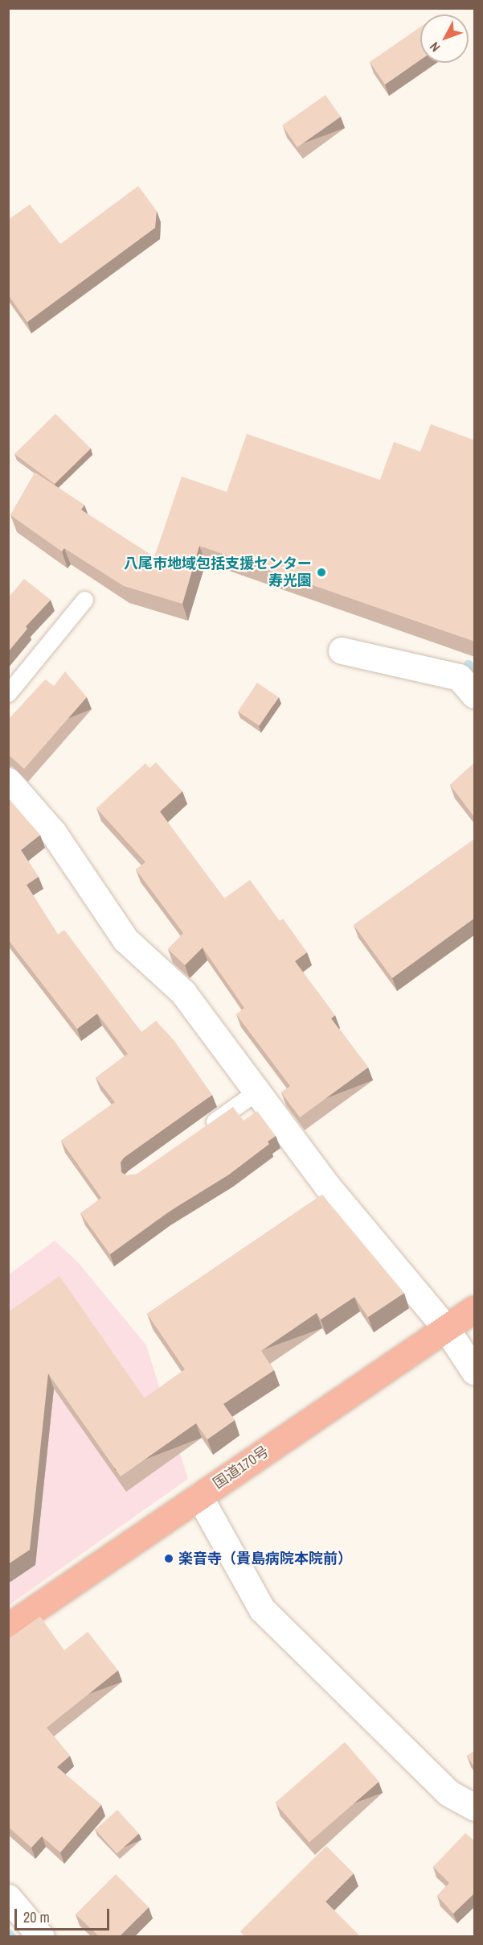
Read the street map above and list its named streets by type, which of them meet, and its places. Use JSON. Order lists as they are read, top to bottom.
{
  "streets": {
    "highway": ["国道170号"]
  },
  "places": ["八尾市地域包括支援センター 寿光園", "楽音寺（貴島病院本院前）"],
  "scale_bar": "20 m",
  "north": "bottom left"
}
